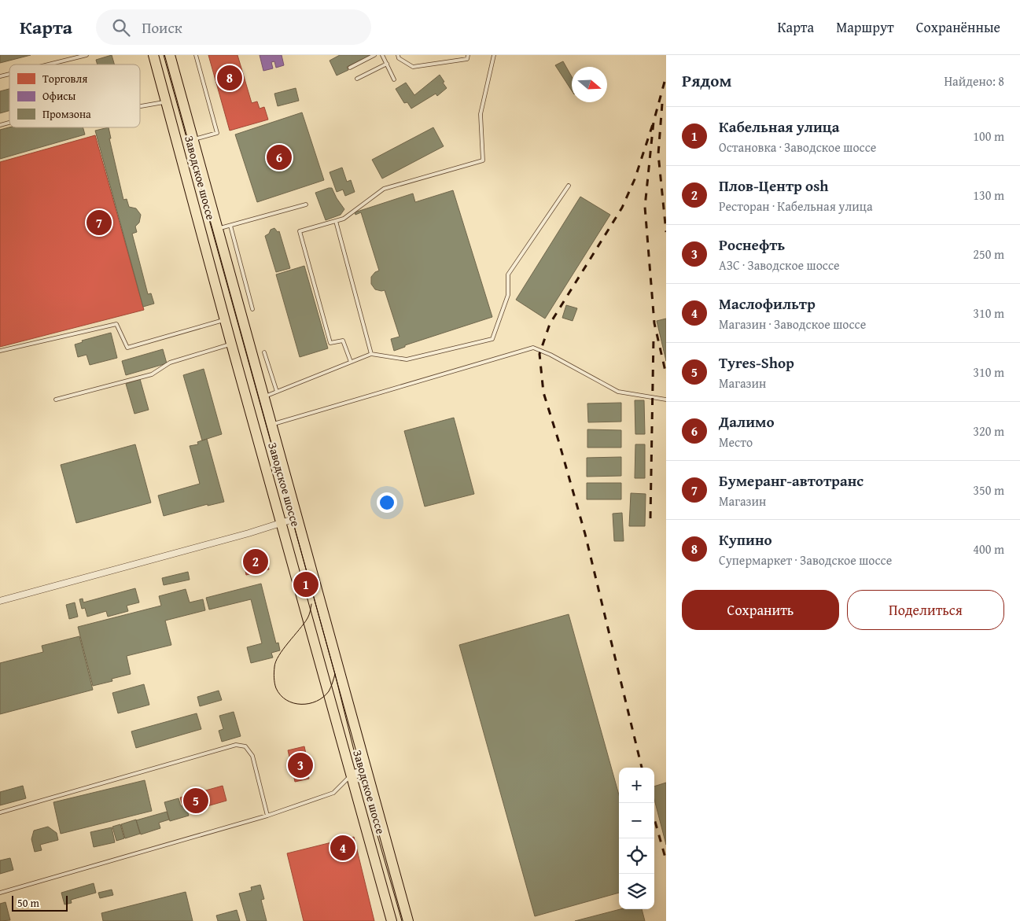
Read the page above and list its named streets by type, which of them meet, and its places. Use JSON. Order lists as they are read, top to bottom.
{
  "streets": {
    "main road": ["Заводское шоссе"]
  },
  "legend": ["Торговля", "Офисы", "Промзона"],
  "scale_bar": "50 m",
  "north": "right",
  "page": {
    "header": "Карта",
    "search": "Поиск",
    "nav": ["Карта", "Маршрут", "Сохранённые"],
    "heading": ["Рядом", "Найдено: 8"],
    "pins": [
      "8",
      "6",
      "7",
      "2",
      "1",
      "3",
      "5",
      "4"
    ],
    "list": [
      {
        "mark": "1",
        "name": "Кабельная улица",
        "note": "Остановка · Заводское шоссе",
        "value": "100 m"
      },
      {
        "mark": "2",
        "name": "Плов-Центр osh",
        "note": "Ресторан · Кабельная улица",
        "value": "130 m"
      },
      {
        "mark": "3",
        "name": "Роснефть",
        "note": "АЗС · Заводское шоссе",
        "value": "250 m"
      },
      {
        "mark": "4",
        "name": "Маслофильтр",
        "note": "Магазин · Заводское шоссе",
        "value": "310 m"
      },
      {
        "mark": "5",
        "name": "Tyres-Shop",
        "note": "Магазин",
        "value": "310 m"
      },
      {
        "mark": "6",
        "name": "Далимо",
        "note": "Место",
        "value": "320 m"
      },
      {
        "mark": "7",
        "name": "Бумеранг-автотранс",
        "note": "Магазин",
        "value": "350 m"
      },
      {
        "mark": "8",
        "name": "Купино",
        "note": "Супермаркет · Заводское шоссе",
        "value": "400 m"
      }
    ],
    "buttons": ["Сохранить", "Поделиться"],
    "map_buttons": ["+", "−"],
    "scale": "50 m"
  }
}
